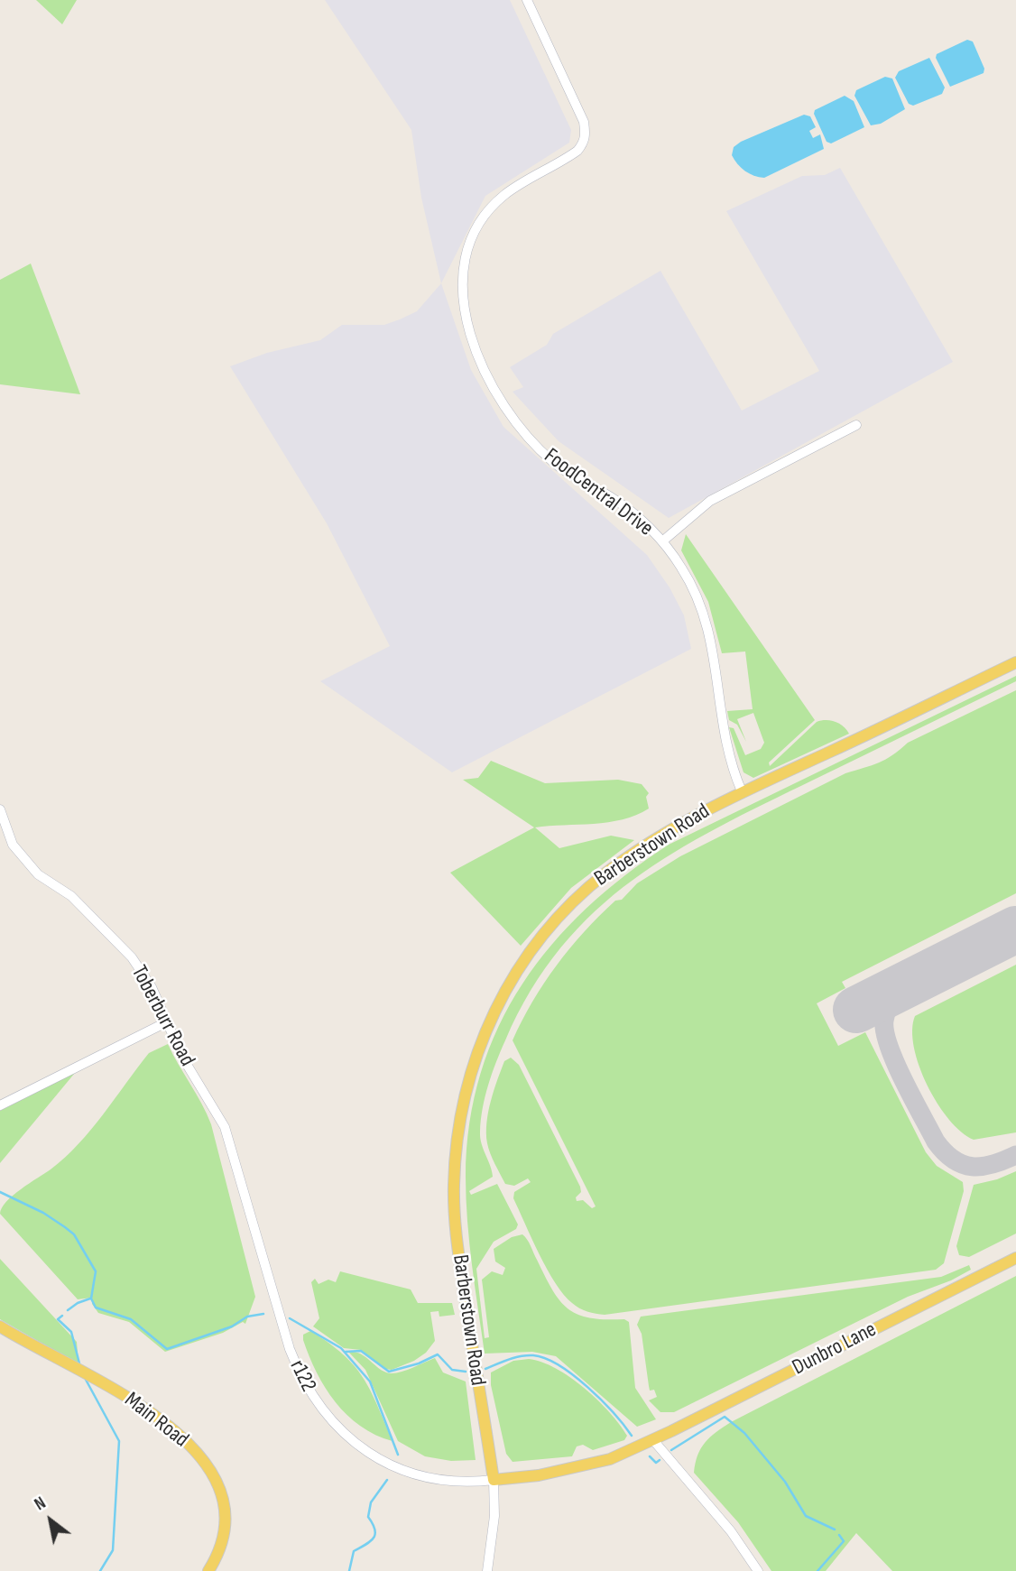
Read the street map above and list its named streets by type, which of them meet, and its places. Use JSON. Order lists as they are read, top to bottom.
{
  "streets": {
    "main road": ["Barberstown Road", "Dunbro Lane", "Main Road"],
    "street": ["FoodCentral Drive", "Toberburr Road", "r122"]
  },
  "crossings": [
    ["FoodCentral Drive", "Barberstown Road"],
    ["Barberstown Road", "Dunbro Lane"],
    ["Barberstown Road", "r122"],
    ["Toberburr Road", "r122"],
    ["Dunbro Lane", "r122"]
  ],
  "north": "top left"
}
